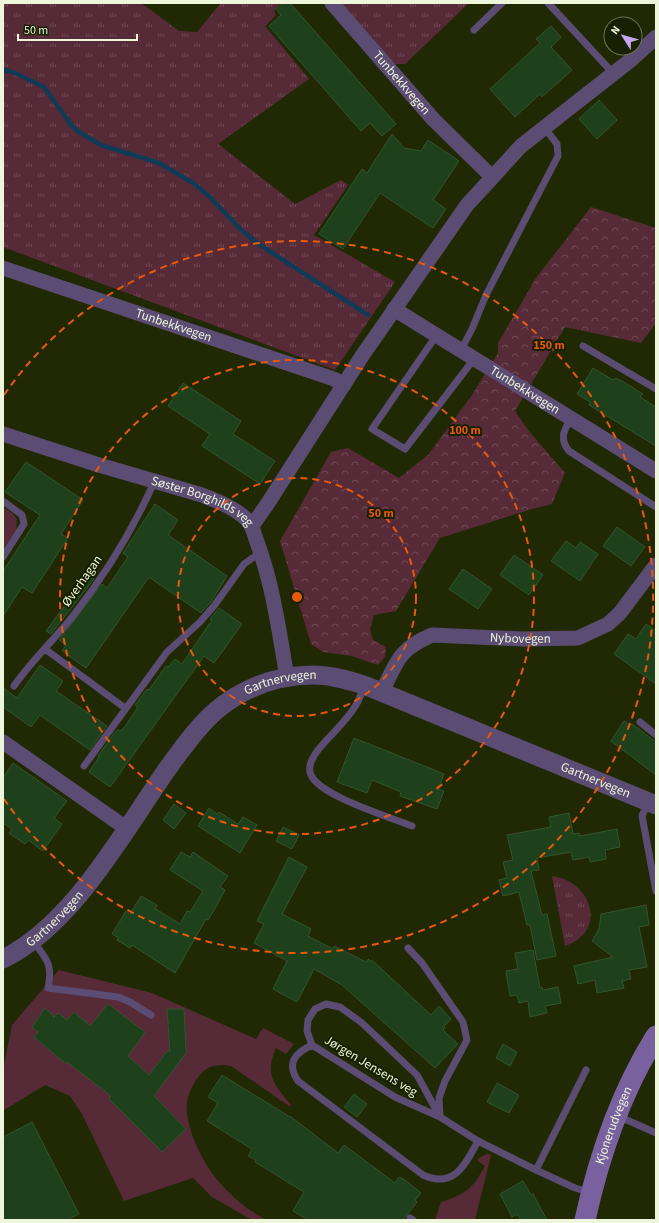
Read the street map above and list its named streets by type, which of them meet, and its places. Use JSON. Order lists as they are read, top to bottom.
{
  "streets": {
    "main road": ["Kjonerudvegen"],
    "street": [
      "Tunbekkvegen",
      "Søster Borghilds veg",
      "Nybovegen",
      "Gartnervegen"
    ],
    "lane": ["Øverhagan", "Jørgen Jensens veg"]
  },
  "crossings": [
    ["Søster Borghilds veg", "Øverhagan"],
    ["Søster Borghilds veg", "Gartnervegen"],
    ["Nybovegen", "Gartnervegen"],
    ["Jørgen Jensens veg", "Kjonerudvegen"]
  ],
  "scale_bar": "50 m",
  "north": "top left",
  "rings": ["150 m", "100 m", "50 m"]
}
